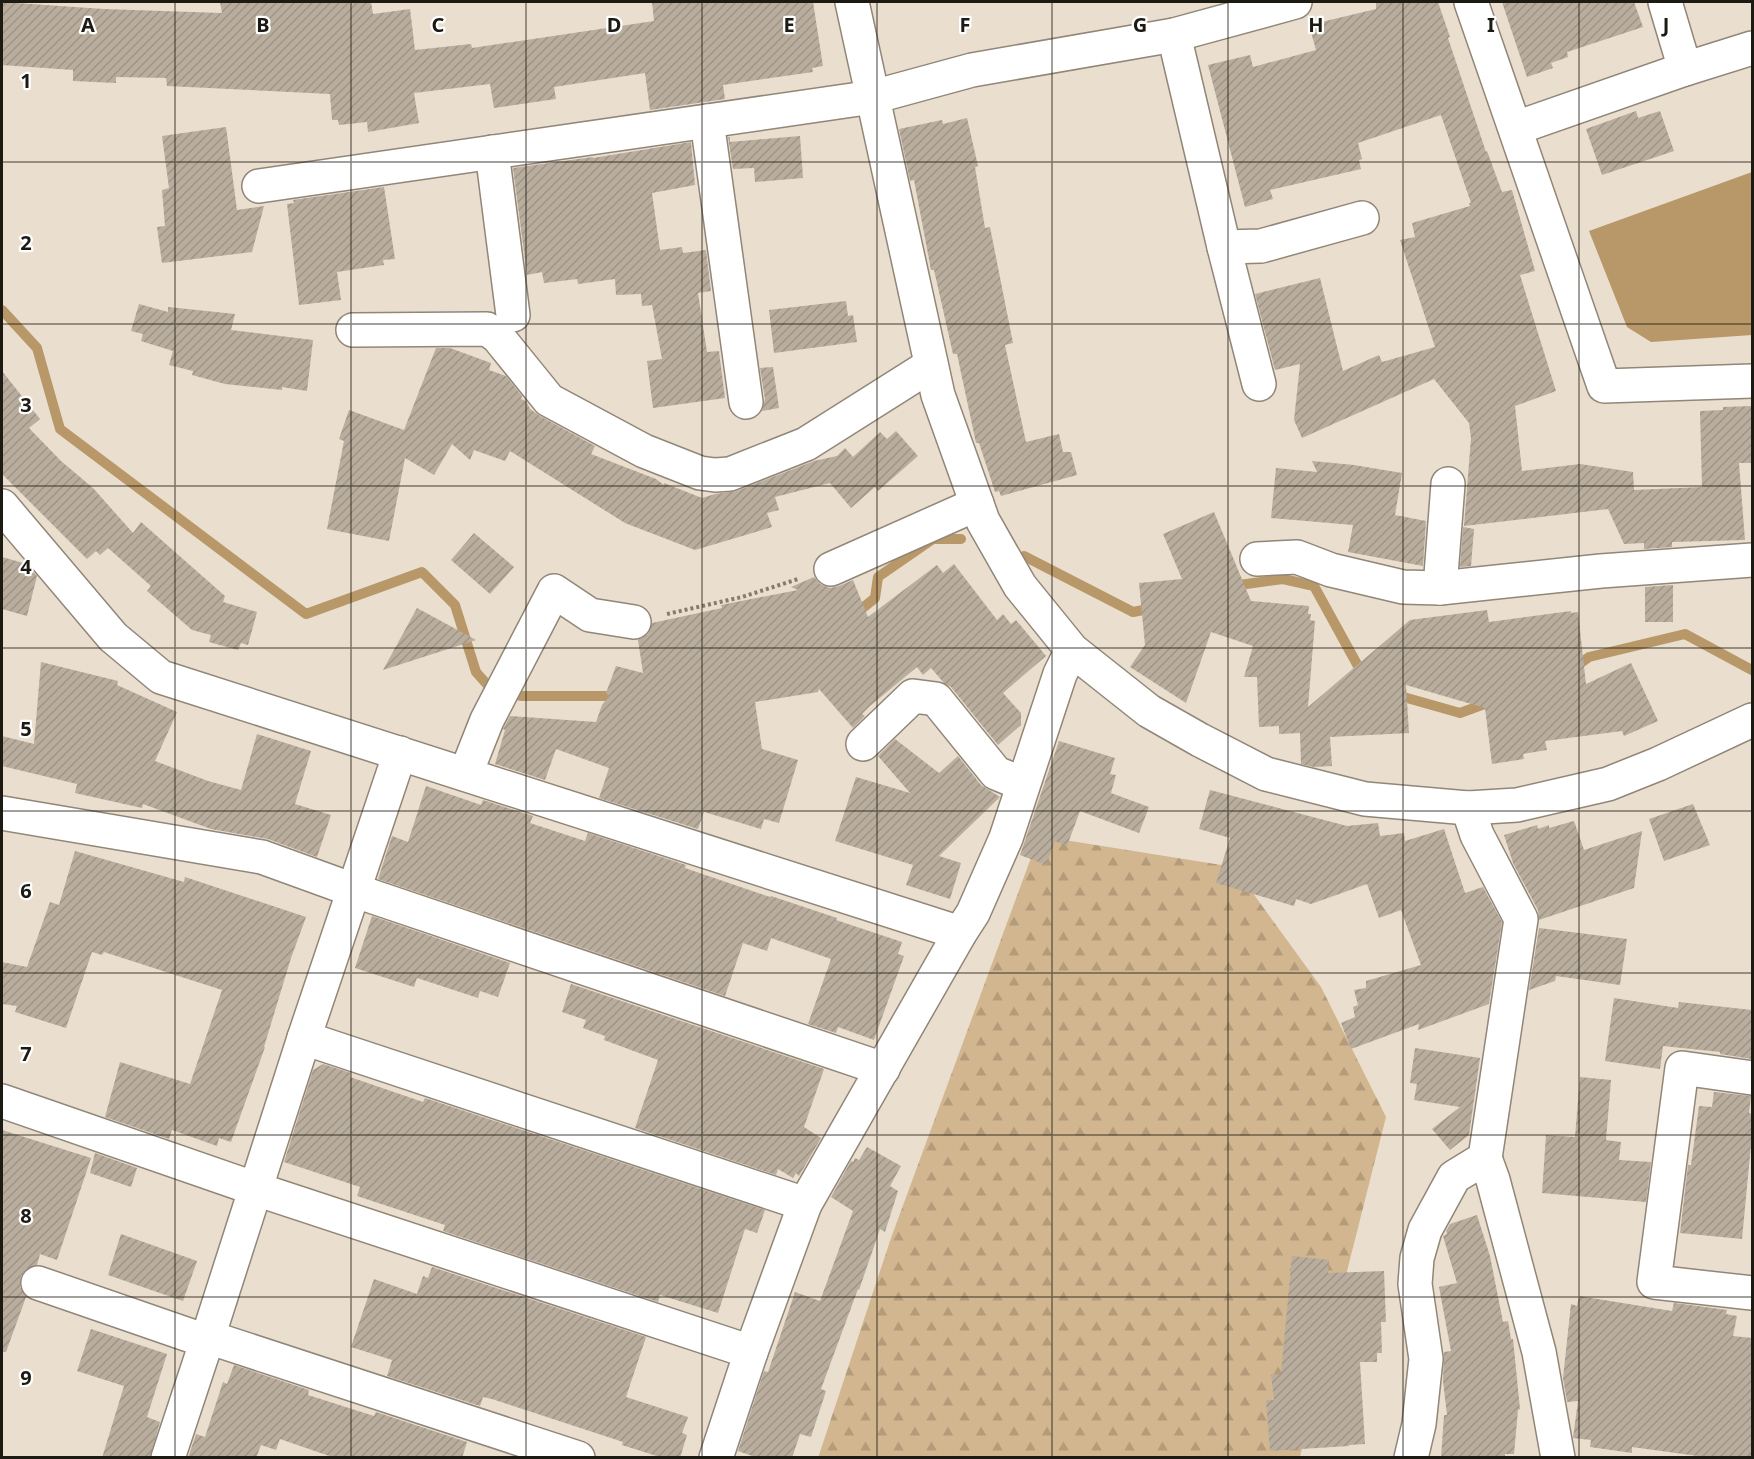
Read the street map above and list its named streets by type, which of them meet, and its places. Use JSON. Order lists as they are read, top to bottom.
{
  "grid": {
    "columns": [
      "A",
      "B",
      "C",
      "D",
      "E",
      "F",
      "G",
      "H",
      "I",
      "J"
    ],
    "rows": [
      "1",
      "2",
      "3",
      "4",
      "5",
      "6",
      "7",
      "8",
      "9"
    ]
  }
}
